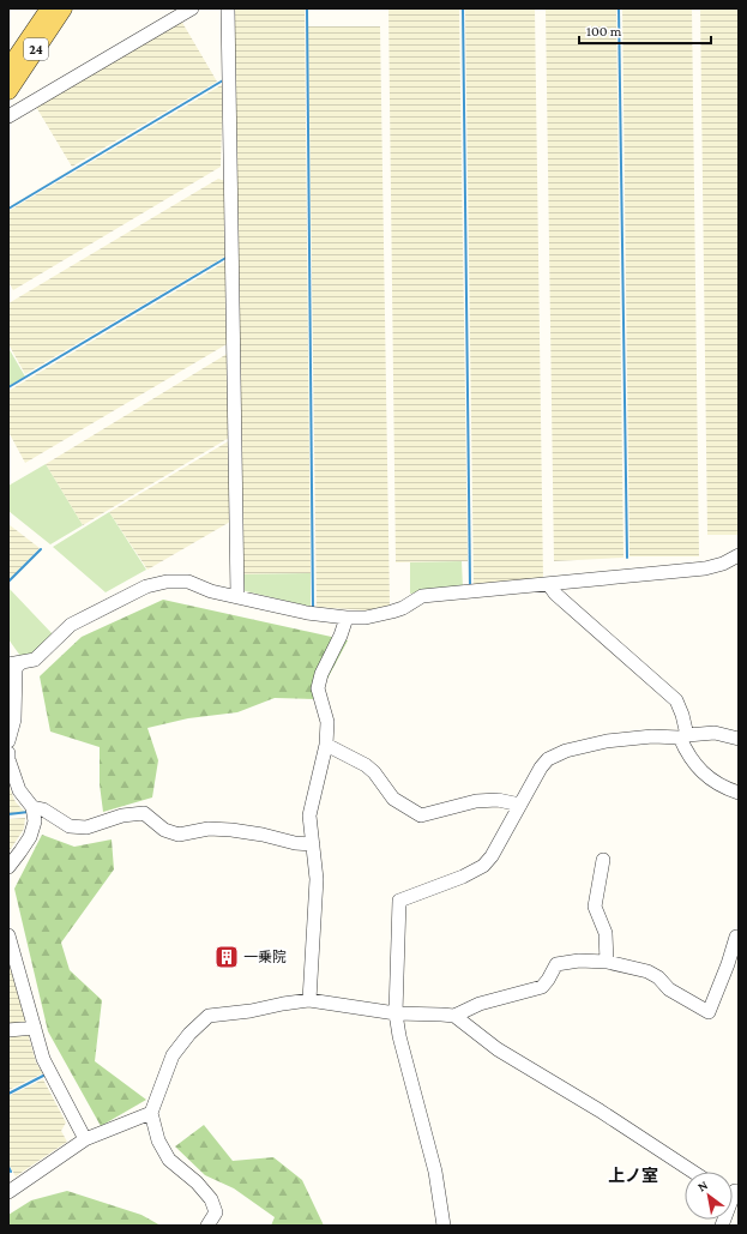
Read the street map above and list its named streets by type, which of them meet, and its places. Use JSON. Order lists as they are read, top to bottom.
{
  "streets": {
    "main road": ["24"]
  },
  "districts": ["上ノ室"],
  "places": {
    "building": ["一乗院"]
  },
  "scale_bar": "100 m",
  "north": "top left"
}
